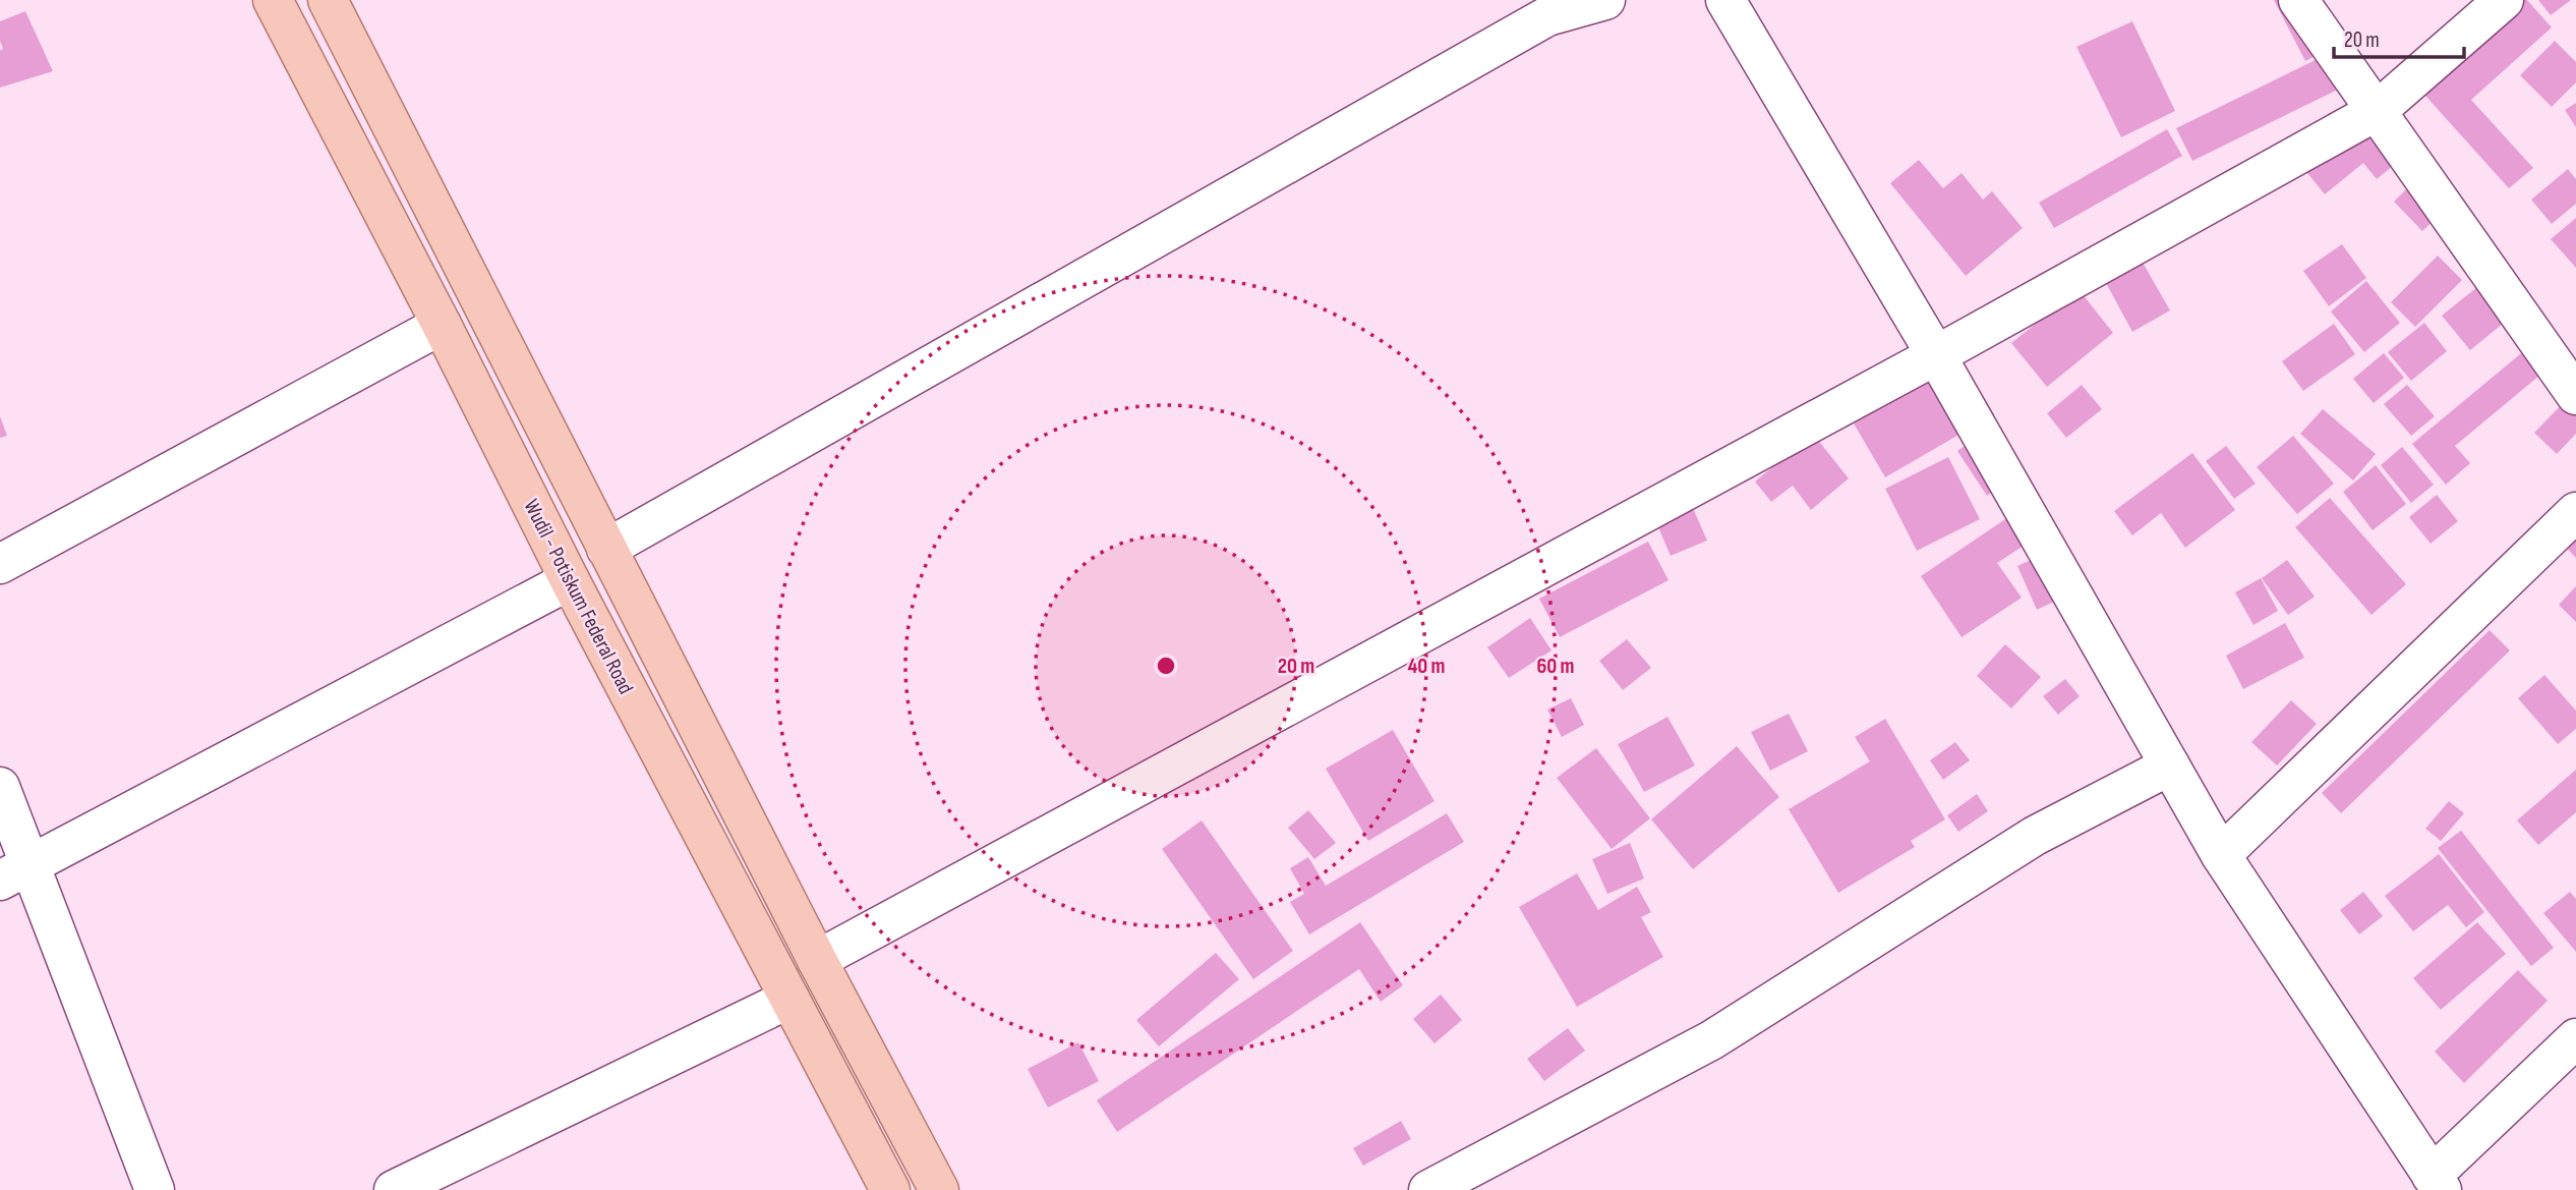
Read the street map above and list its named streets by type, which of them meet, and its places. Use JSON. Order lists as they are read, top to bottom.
{
  "streets": {
    "main road": ["Wudil - Potiskum Federal Road"]
  },
  "scale_bar": "20 m",
  "rings": ["20 m", "40 m", "60 m"]
}
